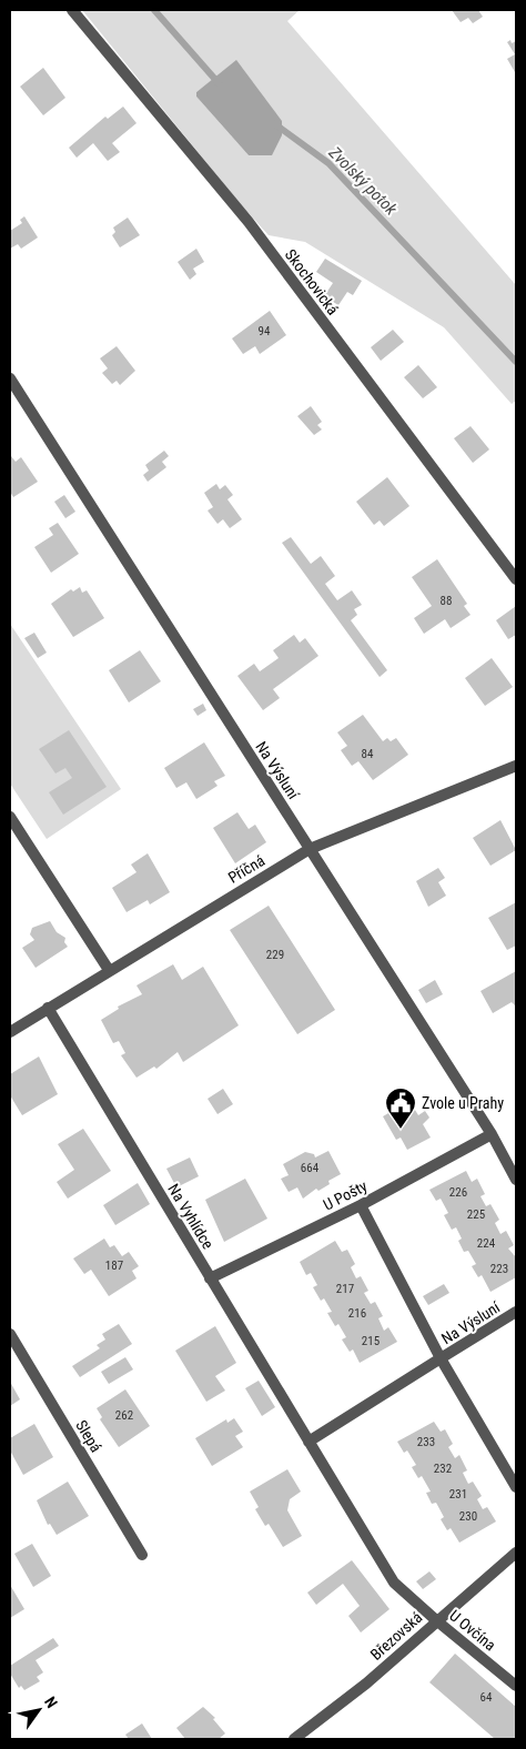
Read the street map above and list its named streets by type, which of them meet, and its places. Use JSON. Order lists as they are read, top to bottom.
{
  "streets": {
    "street": [
      "Skochovická",
      "Na Výsluní",
      "Příčná",
      "U Pošty",
      "Na Vyhlídce",
      "Slepá",
      "U Ovčína",
      "Březovská"
    ]
  },
  "crossings": [
    ["Na Výsluní", "Příčná"],
    ["Na Výsluní", "U Pošty"],
    ["Příčná", "Na Vyhlídce"],
    ["U Pošty", "Na Vyhlídce"],
    ["Na Vyhlídce", "U Ovčína"],
    ["Na Vyhlídce", "Březovská"],
    ["U Ovčína", "Březovská"]
  ],
  "water": ["Zvolský potok"],
  "places": {
    "public building": ["Zvole u Prahy"]
  },
  "house_numbers": [
    "94",
    "88",
    "84",
    "229",
    "664",
    "226",
    "225",
    "224",
    "187",
    "223",
    "217",
    "216",
    "215",
    "262",
    "233",
    "232",
    "231",
    "230",
    "64"
  ],
  "north": "top right"
}
